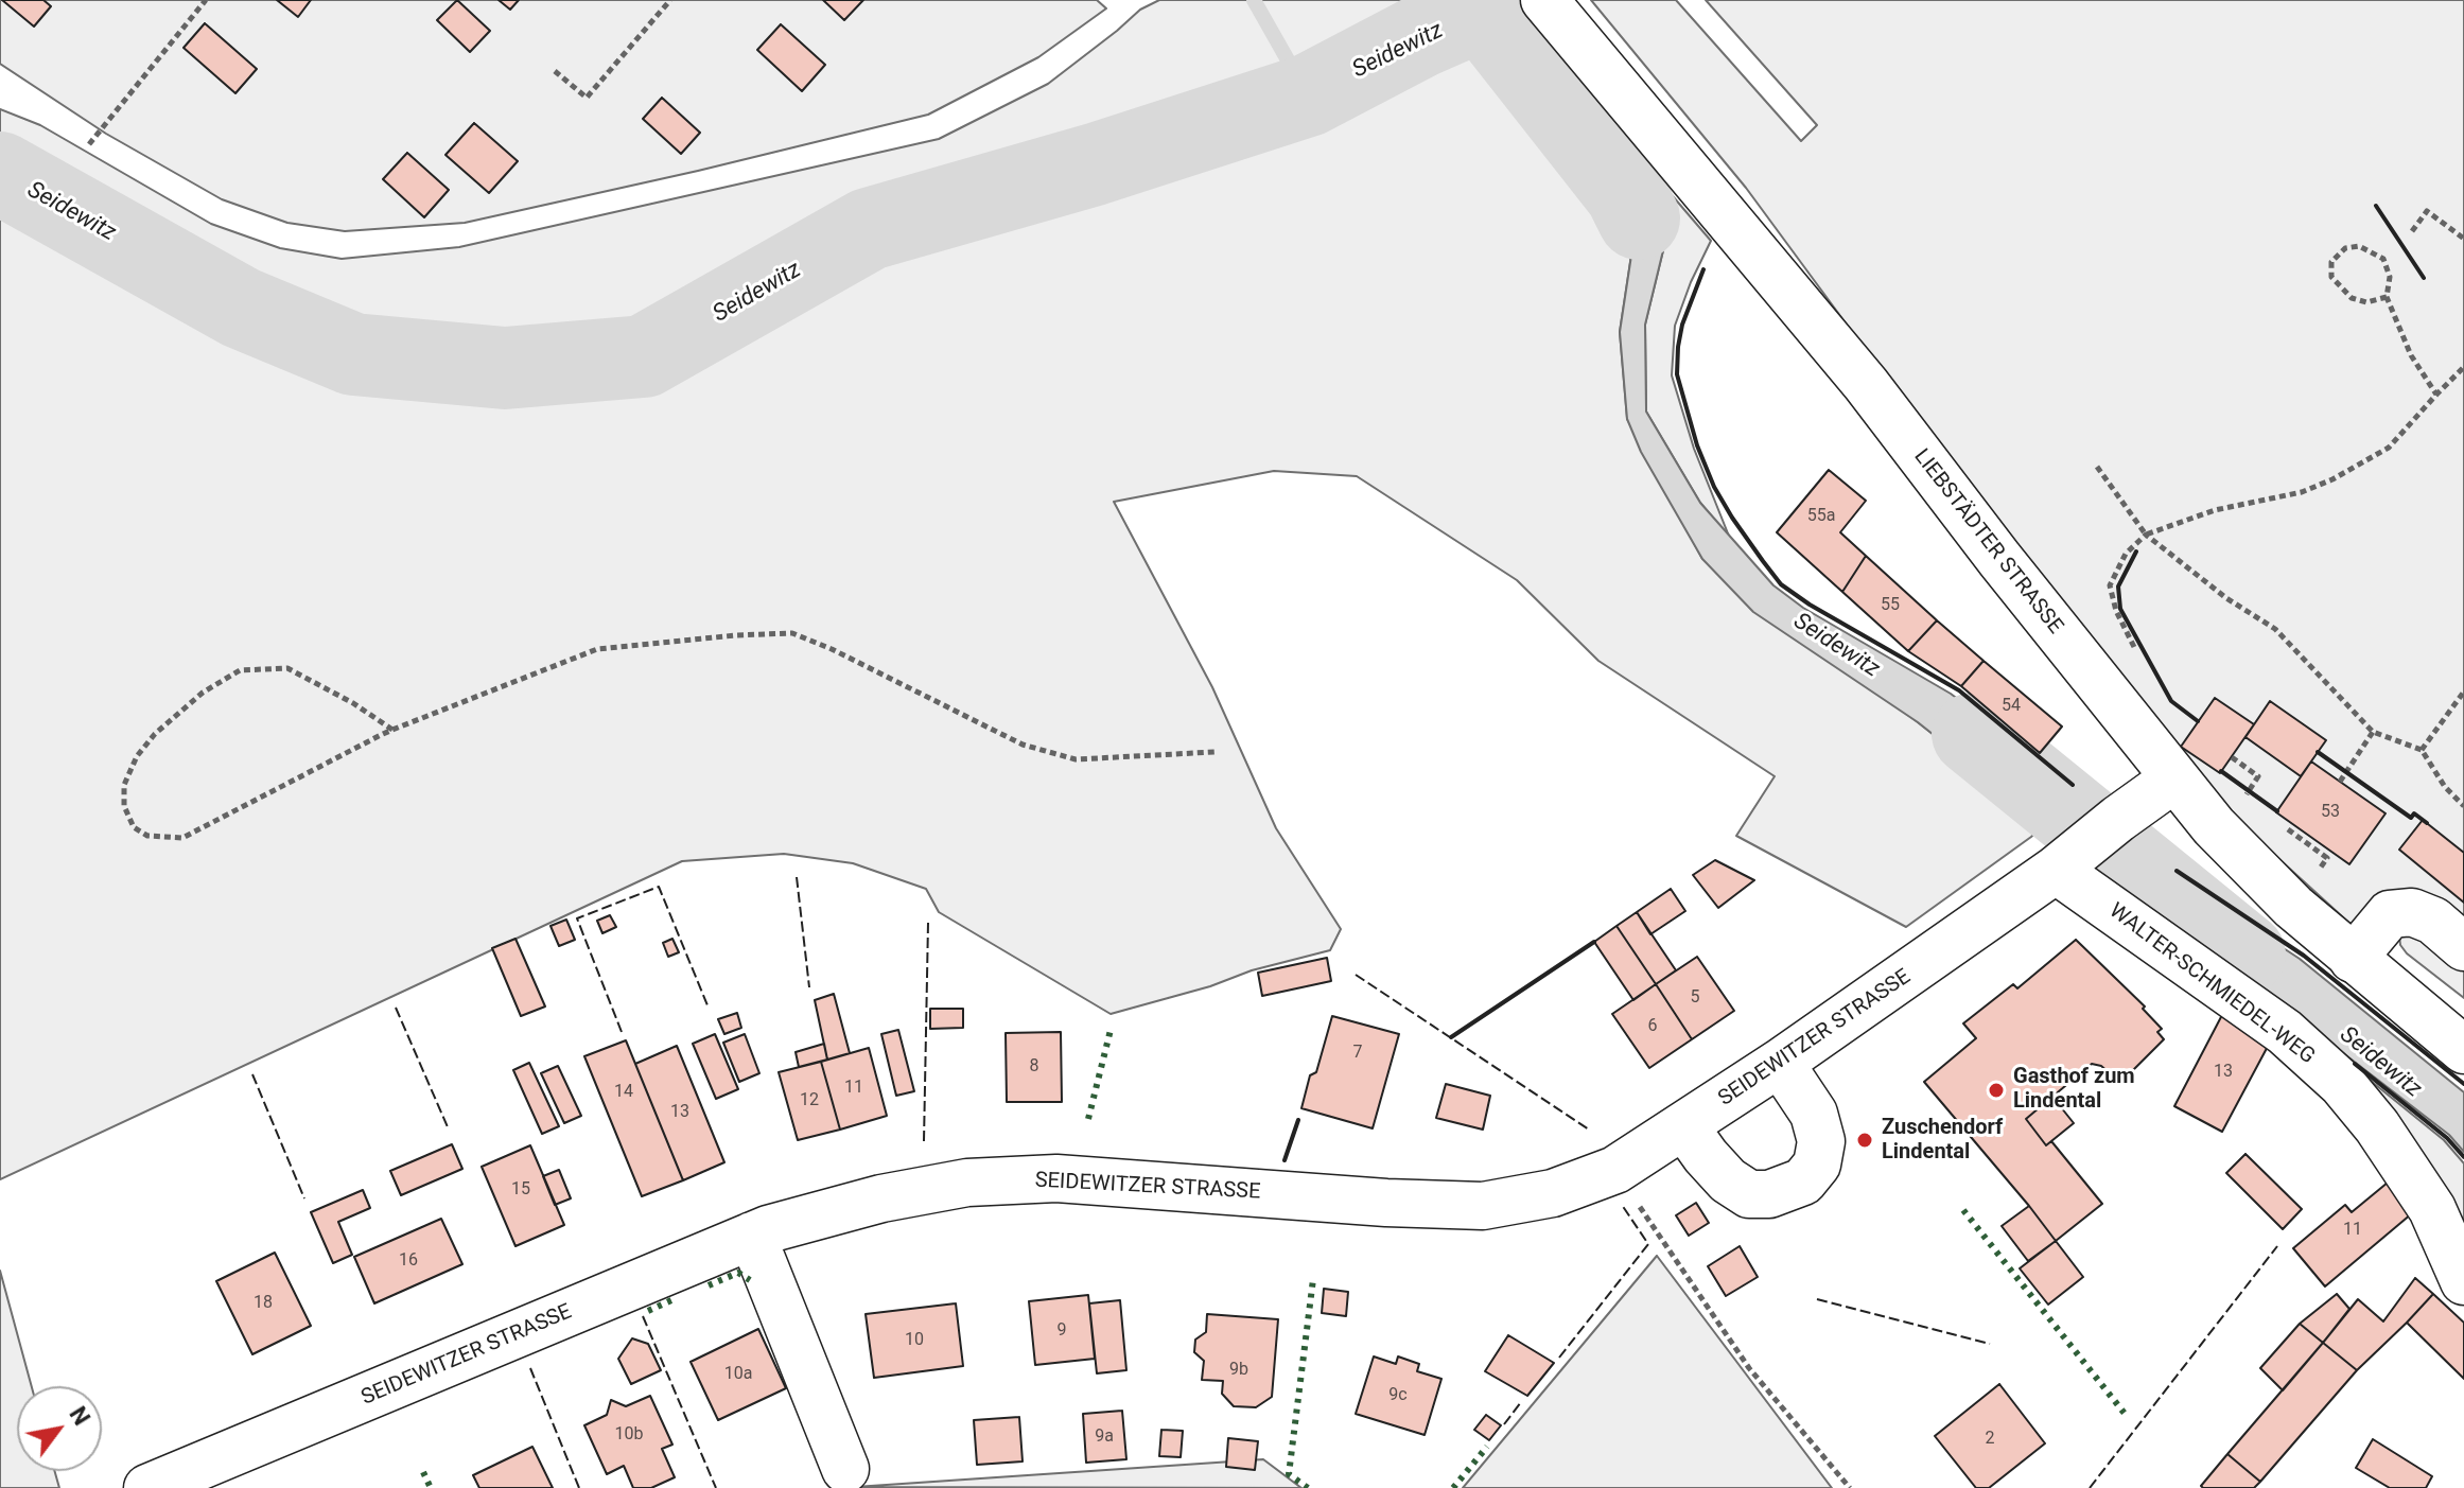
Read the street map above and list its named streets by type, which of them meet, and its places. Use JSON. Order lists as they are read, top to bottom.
{
  "streets": {
    "street": ["LIEBSTÄDTER STRASSE", "WALTER-SCHMIEDEL-WEG", "SEIDEWITZER STRASSE"]
  },
  "crossings": [
    ["LIEBSTÄDTER STRASSE", "SEIDEWITZER STRASSE"],
    ["WALTER-SCHMIEDEL-WEG", "SEIDEWITZER STRASSE"]
  ],
  "water": ["Seidewitz"],
  "places": ["Gasthof zum Lindental", "Zuschendorf Lindental"],
  "house_numbers": [
    "55a",
    "55",
    "54",
    "53",
    "5",
    "6",
    "7",
    "8",
    "13",
    "11",
    "14",
    "12",
    "13",
    "15",
    "11",
    "16",
    "18",
    "9",
    "10",
    "9b",
    "10a",
    "9c",
    "10b",
    "9a",
    "2"
  ],
  "north": "top right"
}
